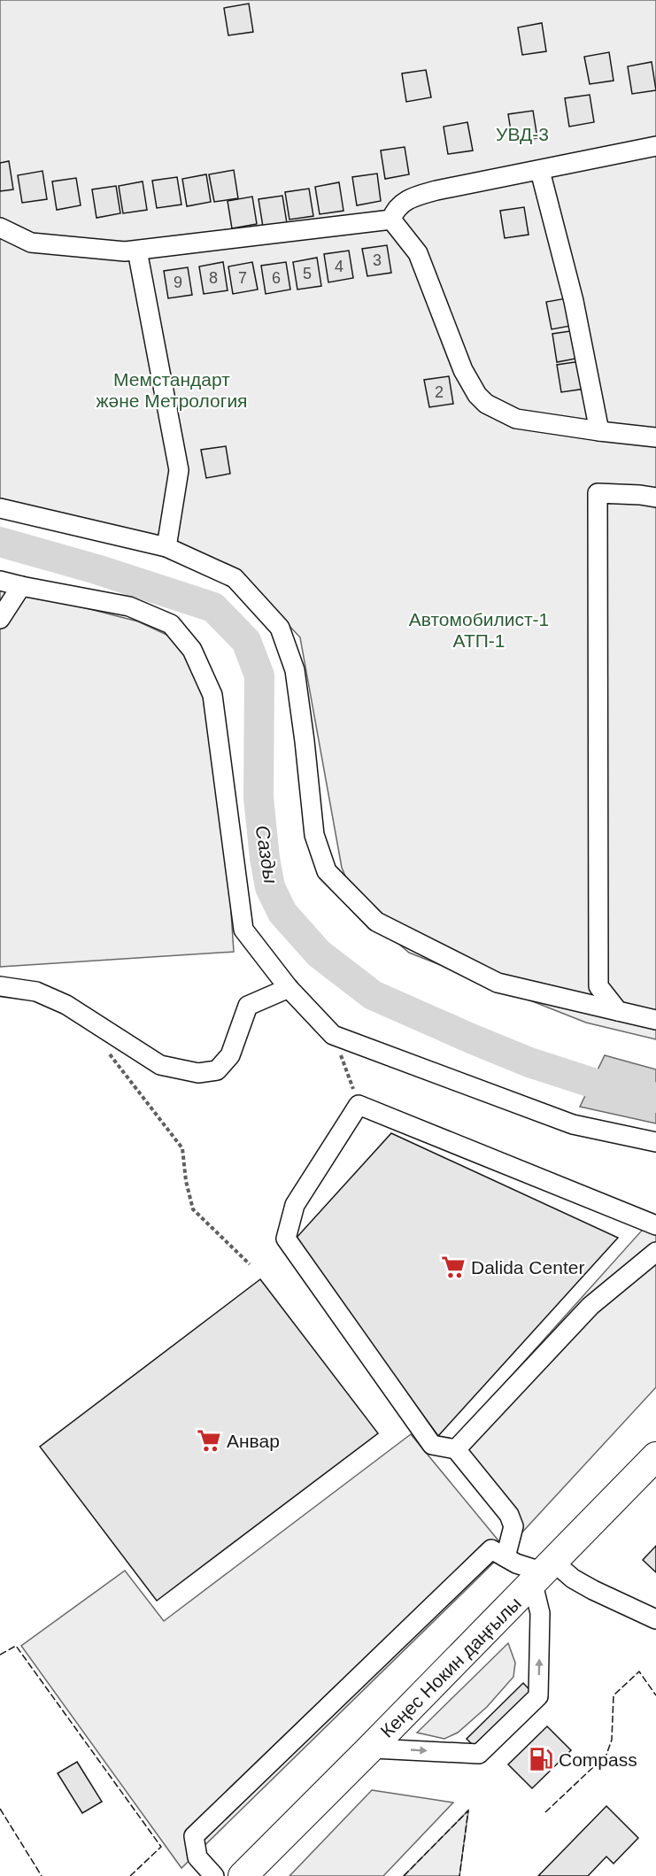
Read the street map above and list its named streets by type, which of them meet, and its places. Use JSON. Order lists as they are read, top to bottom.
{
  "streets": {
    "highway": ["Кеңес Нокин даңғылы"]
  },
  "water": ["Сазды"],
  "parks": ["УВД-3", "Мемстандарт және Метрология", "Автомобилист-1 АТП-1"],
  "places": {
    "supermarket": ["Dalida Center", "Анвар"],
    "fuel station": ["Compass"]
  },
  "house_numbers": [
    "3",
    "4",
    "5",
    "8",
    "7",
    "6",
    "9",
    "2"
  ]
}
